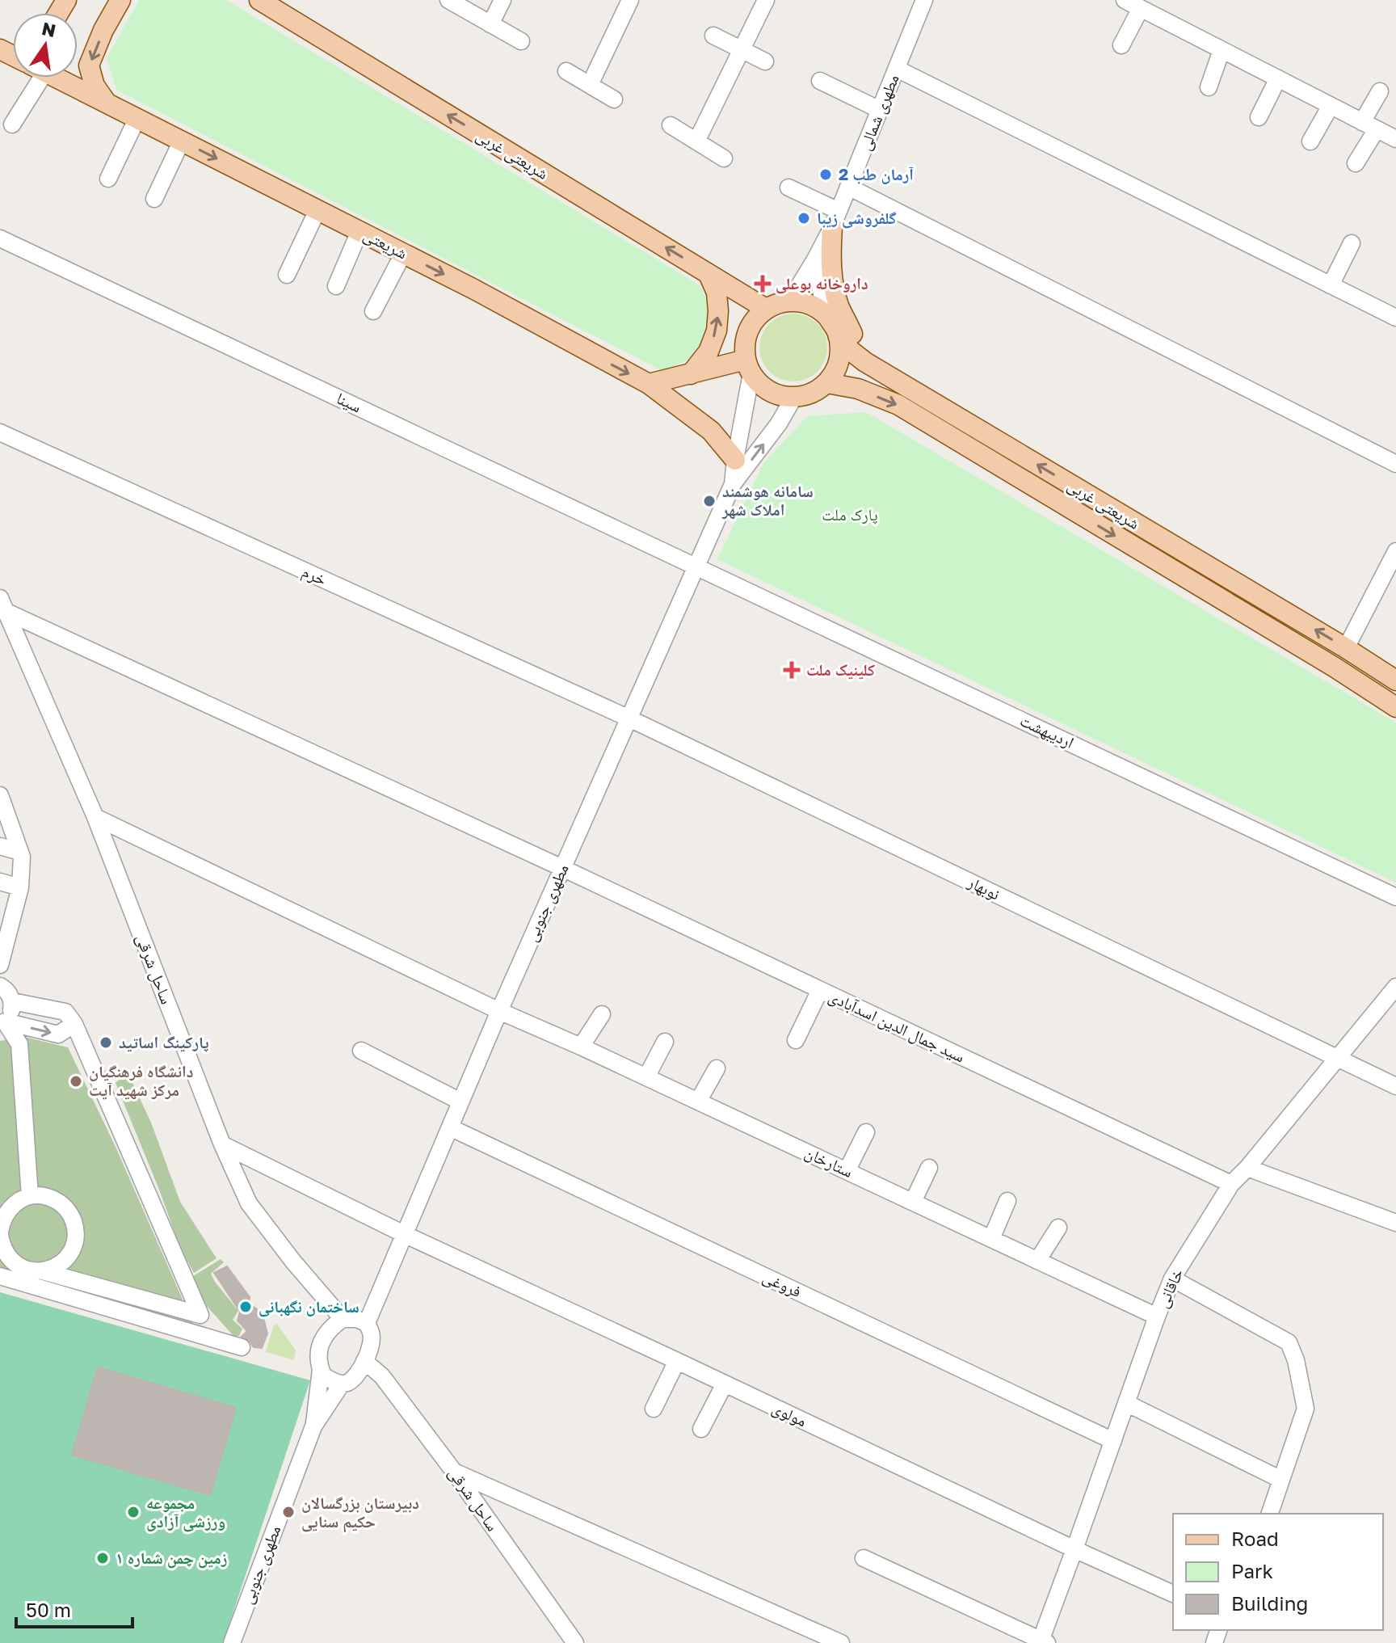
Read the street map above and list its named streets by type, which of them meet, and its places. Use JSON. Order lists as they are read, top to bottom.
{
  "streets": {
    "main road": ["شریعتی غربی", "شریعتی"],
    "street": [
      "مطهری شمالی",
      "سینا",
      "خرم",
      "اردیبهشت",
      "نوبهار",
      "مطهری جنوبی",
      "ساحل شرقی",
      "سید جمال الدین اسدآبادی",
      "ستارخان",
      "فروغی",
      "خاقانی",
      "مولوی"
    ]
  },
  "crossings": [
    ["مطهری شمالی", "شریعتی غربی"],
    ["سینا", "اردیبهشت"],
    ["سینا", "مطهری جنوبی"],
    ["خرم", "نوبهار"],
    ["خرم", "مطهری جنوبی"],
    ["اردیبهشت", "مطهری جنوبی"],
    ["نوبهار", "مطهری جنوبی"],
    ["نوبهار", "خاقانی"],
    ["مطهری جنوبی", "ساحل شرقی"],
    ["مطهری جنوبی", "سید جمال الدین اسدآبادی"],
    ["مطهری جنوبی", "ستارخان"],
    ["مطهری جنوبی", "فروغی"],
    ["مطهری جنوبی", "مولوی"],
    ["ساحل شرقی", "سید جمال الدین اسدآبادی"],
    ["ساحل شرقی", "ستارخان"],
    ["ساحل شرقی", "مولوی"],
    ["سید جمال الدین اسدآبادی", "خاقانی"],
    ["ستارخان", "خاقانی"],
    ["فروغی", "خاقانی"],
    ["خاقانی", "مولوی"]
  ],
  "one_way": ["شریعتی"],
  "parks": ["پارک ملت"],
  "places": {
    "other": [
      "آرمان طب 2",
      "گلفروشی زیبا",
      "سامانه هوشمند املاک شهر",
      "پارکینگ اساتید",
      "دانشگاه فرهنگیان مرکز شهید آیت",
      "ساختمان نگهبانی",
      "مجموعه ورزشی آزادی",
      "دبیرستان بزرگسالان حکیم سنایی",
      "زمین چمن شماره ۱"
    ],
    "health": ["داروخانه بوعلی", "کلینیک ملت"]
  },
  "legend": ["Road", "Park", "Building"],
  "scale_bar": "50 m",
  "north": "top"
}
